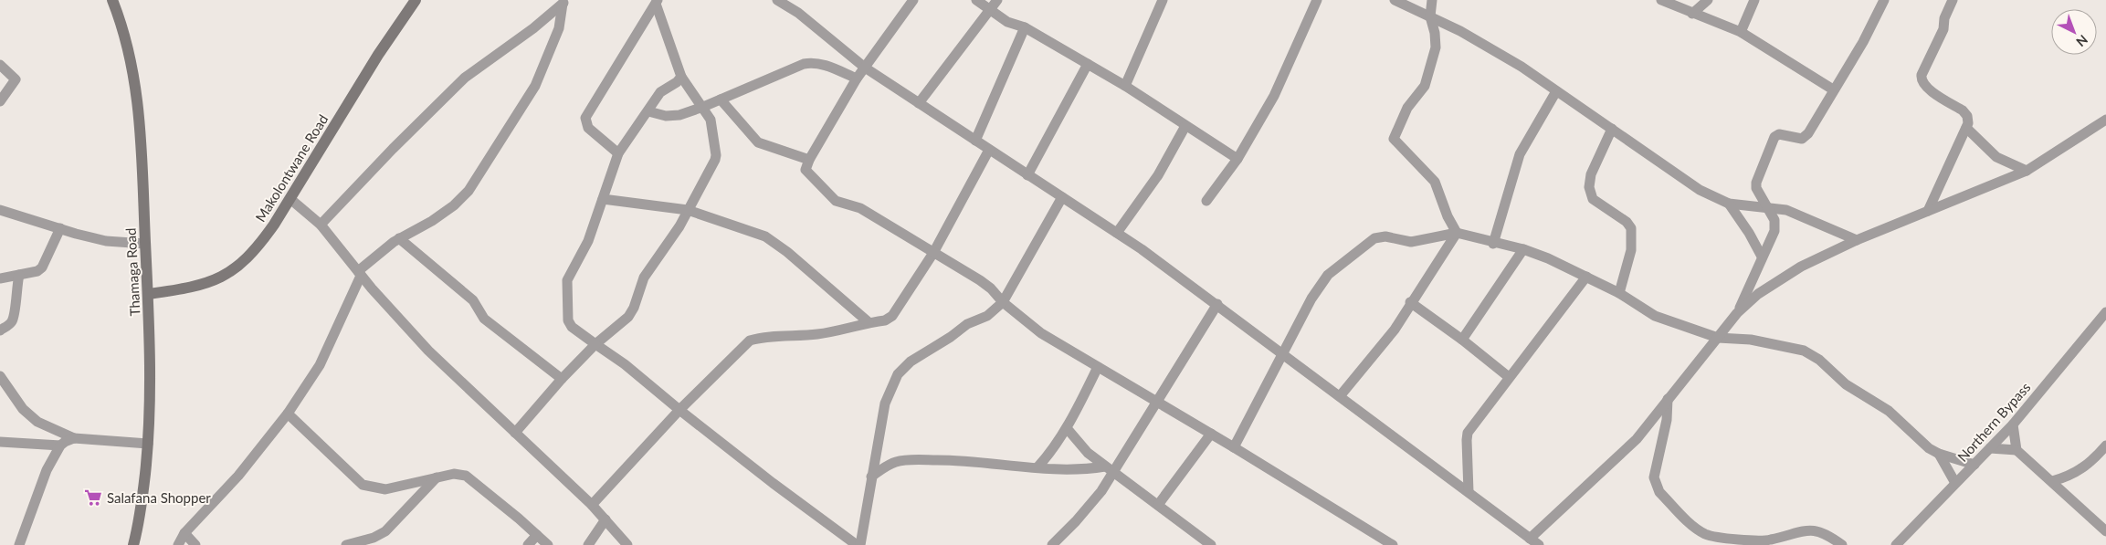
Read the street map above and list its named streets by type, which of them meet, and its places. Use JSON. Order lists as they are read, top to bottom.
{
  "streets": {
    "main road": ["Makolontwane Road", "Thamaga Road"],
    "street": ["Northern Bypass"]
  },
  "crossings": [
    ["Makolontwane Road", "Thamaga Road"]
  ],
  "places": {
    "supermarket": ["Salafana Shopper"]
  },
  "north": "bottom right"
}
